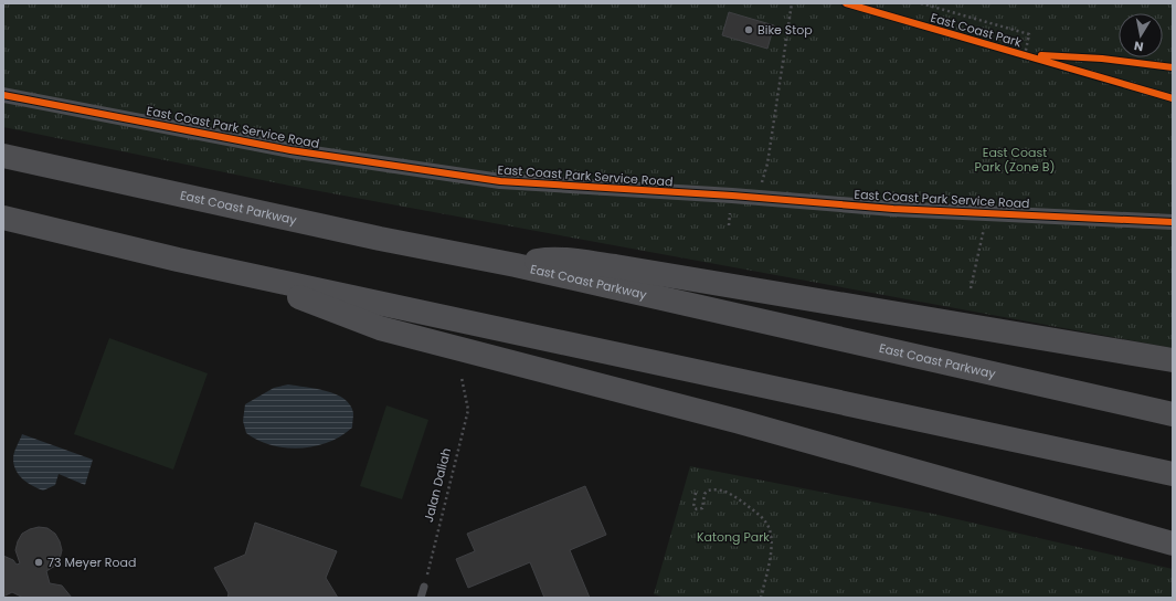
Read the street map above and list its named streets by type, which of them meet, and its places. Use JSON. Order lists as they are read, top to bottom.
{
  "streets": {
    "highway": ["East Coast Parkway"],
    "street": ["East Coast Park Service Road"],
    "path": ["Jalan Daliah"],
    "cycle path": ["East Coast Park"]
  },
  "parks": ["East Coast Park (Zone B)", "Katong Park"],
  "places": ["Bike Stop", "73 Meyer Road"],
  "north": "bottom"
}
